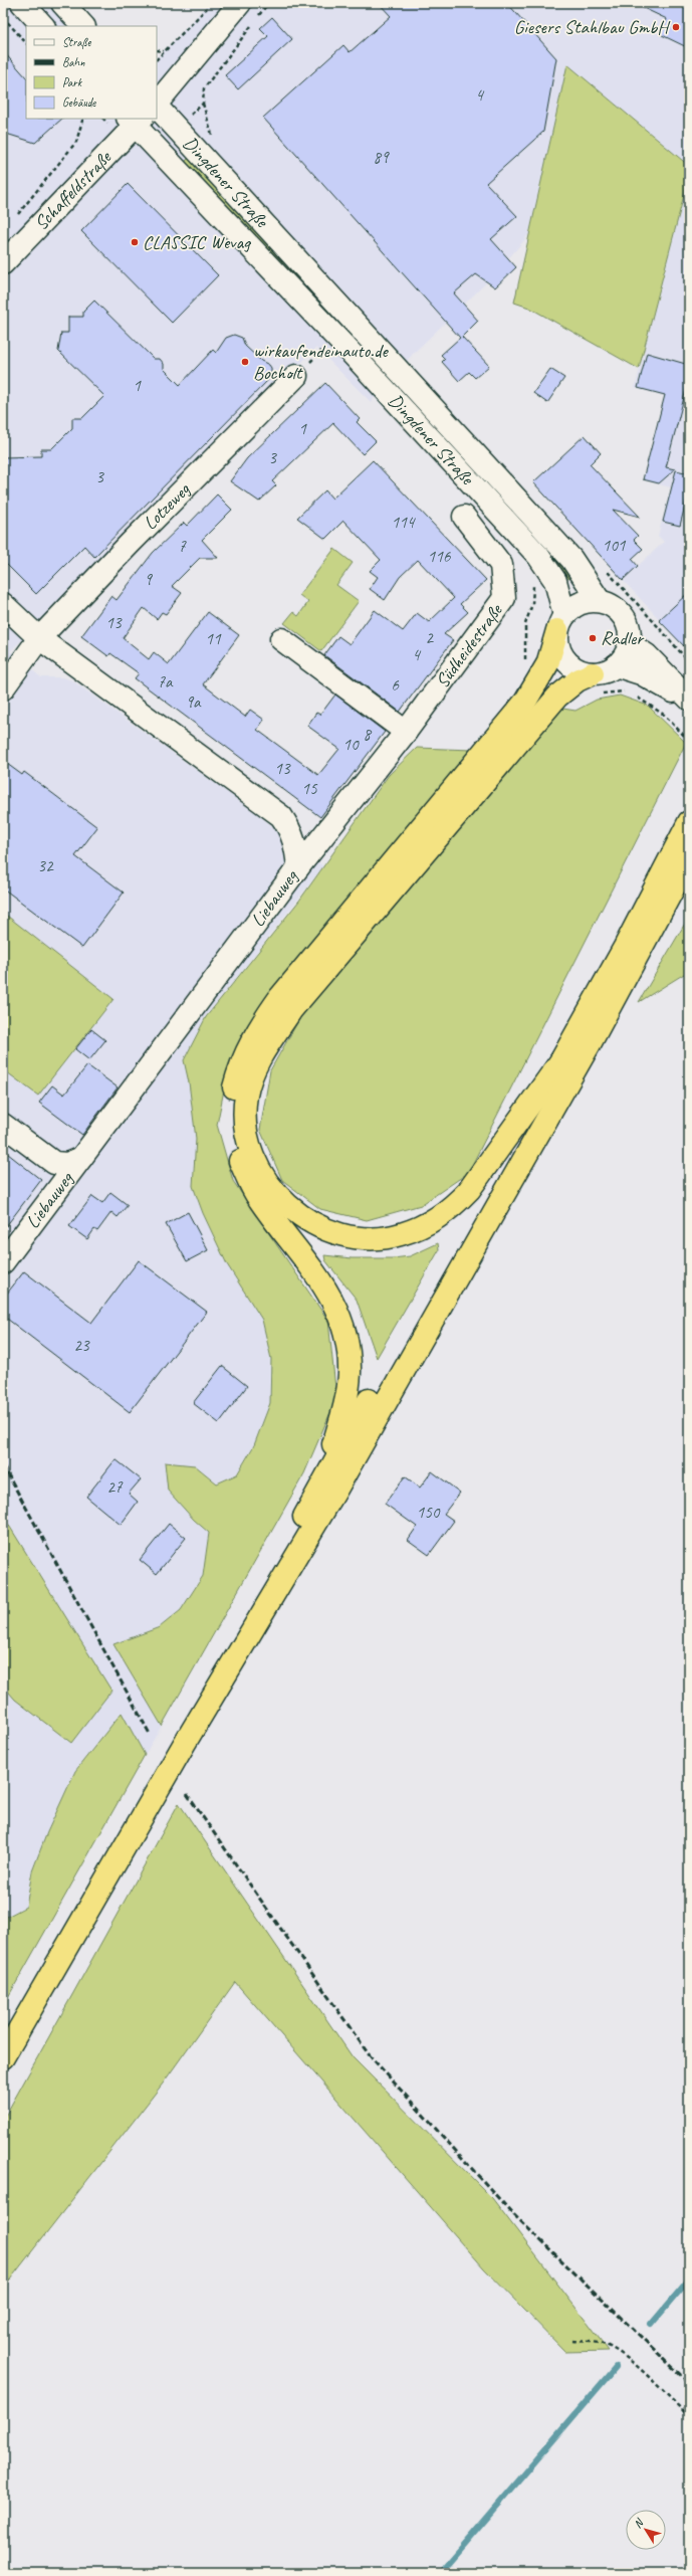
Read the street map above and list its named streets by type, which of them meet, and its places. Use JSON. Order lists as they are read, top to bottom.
{
  "streets": {
    "street": [
      "Dingdener Straße",
      "Schaffeldstraße",
      "Lotzeweg",
      "Südheidestraße",
      "Liebauweg"
    ]
  },
  "crossings": [
    ["Dingdener Straße", "Schaffeldstraße"],
    ["Lotzeweg", "Liebauweg"],
    ["Südheidestraße", "Liebauweg"]
  ],
  "places": [
    "Giesers Stahlbau GmbH",
    "CLASSIC Wevag",
    "wirkaufendeinauto.de Bocholt",
    "Radler"
  ],
  "house_numbers": [
    "4",
    "89",
    "1",
    "1",
    "3",
    "3",
    "114",
    "101",
    "7",
    "116",
    "9",
    "13",
    "2",
    "11",
    "4",
    "7a",
    "6",
    "9a",
    "8",
    "10",
    "13",
    "15",
    "32",
    "23",
    "27",
    "150"
  ],
  "legend": [
    "Straße",
    "Bahn",
    "Park",
    "Gebäude"
  ],
  "north": "top left"
}
